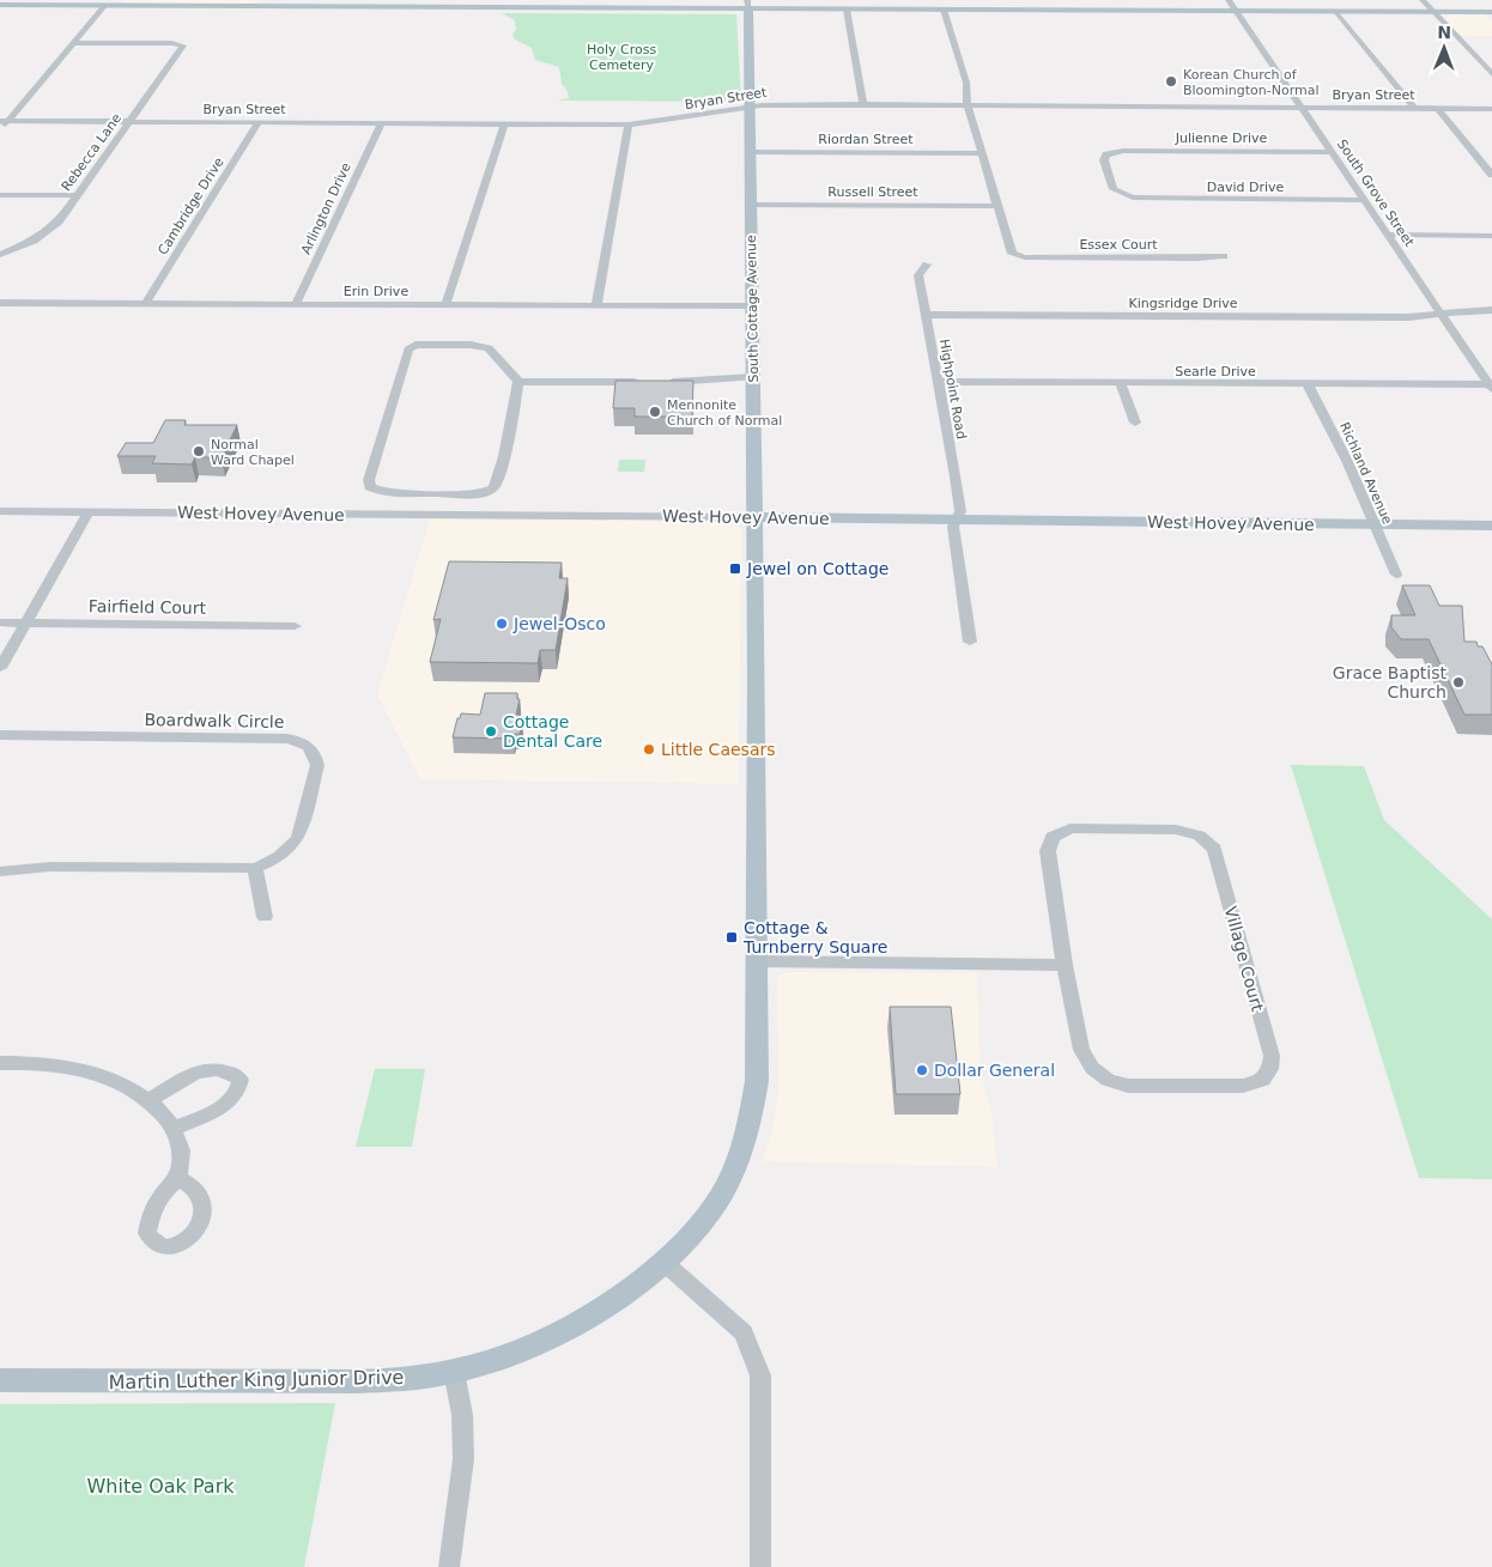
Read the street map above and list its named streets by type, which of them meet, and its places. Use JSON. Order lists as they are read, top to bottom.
{
  "streets": {
    "main road": ["South Cottage Avenue", "West Hovey Avenue", "Martin Luther King Junior Drive"],
    "street": [
      "Bryan Street",
      "Julienne Drive",
      "Riordan Street",
      "Rebecca Lane",
      "David Drive",
      "Russell Street",
      "South Grove Street",
      "Cambridge Drive",
      "Arlington Drive",
      "Essex Court",
      "Erin Drive",
      "Kingsridge Drive",
      "Searle Drive",
      "Highpoint Road",
      "Richland Avenue",
      "Fairfield Court",
      "Boardwalk Circle",
      "Village Court"
    ]
  },
  "crossings": [
    ["Bryan Street", "Rebecca Lane"],
    ["Bryan Street", "South Grove Street"],
    ["Bryan Street", "Cambridge Drive"],
    ["Bryan Street", "Arlington Drive"],
    ["Bryan Street", "South Cottage Avenue"],
    ["Julienne Drive", "David Drive"],
    ["Julienne Drive", "South Grove Street"],
    ["Riordan Street", "South Cottage Avenue"],
    ["David Drive", "South Grove Street"],
    ["Russell Street", "Essex Court"],
    ["Russell Street", "South Cottage Avenue"],
    ["South Grove Street", "Kingsridge Drive"],
    ["South Grove Street", "Searle Drive"],
    ["Cambridge Drive", "Erin Drive"],
    ["Arlington Drive", "Erin Drive"],
    ["Erin Drive", "South Cottage Avenue"],
    ["Kingsridge Drive", "Highpoint Road"],
    ["South Cottage Avenue", "West Hovey Avenue"],
    ["South Cottage Avenue", "Martin Luther King Junior Drive"],
    ["Searle Drive", "Highpoint Road"],
    ["Searle Drive", "Richland Avenue"],
    ["Highpoint Road", "West Hovey Avenue"],
    ["Richland Avenue", "West Hovey Avenue"]
  ],
  "parks": ["Holy Cross Cemetery", "White Oak Park"],
  "places": {
    "other": [
      "Korean Church of Bloomington-Normal",
      "Mennonite Church of Normal",
      "Normal Ward Chapel",
      "Jewel-Osco",
      "Grace Baptist Church",
      "Cottage Dental Care",
      "Little Caesars",
      "Dollar General"
    ],
    "transit": ["Jewel on Cottage", "Cottage & Turnberry Square"]
  },
  "north": "top"
}
